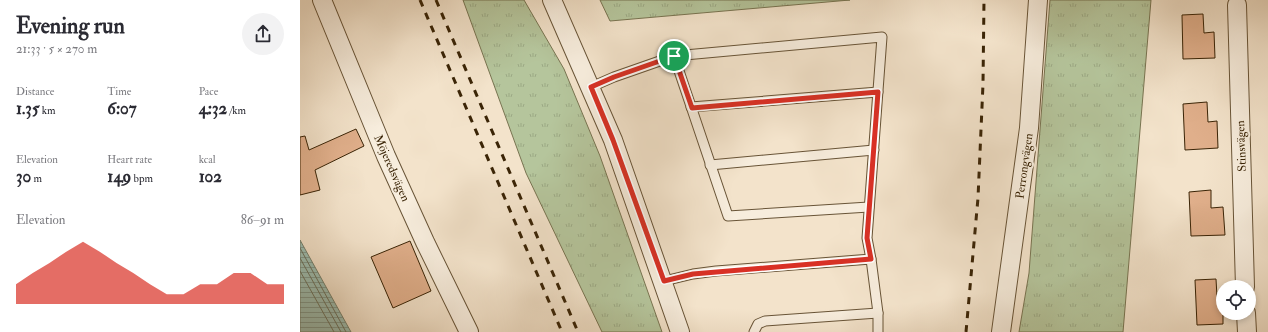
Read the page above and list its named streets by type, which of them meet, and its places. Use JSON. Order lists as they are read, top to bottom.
{
  "streets": {
    "street": ["Stinsvägen", "Perrongvägen", "Möjeredsvägen"]
  },
  "page": {
    "heading": ["Evening run", "21:33 · 5 × 270 m"],
    "stats": [
      ["Distance", "1.35 km"],
      ["Time", "6:07"],
      ["Pace", "4:32 /km"],
      ["Elevation", "30 m"],
      ["Heart rate", "149 bpm"],
      ["kcal", "102"]
    ],
    "chart": ["Elevation", "86–91 m"]
  }
}
